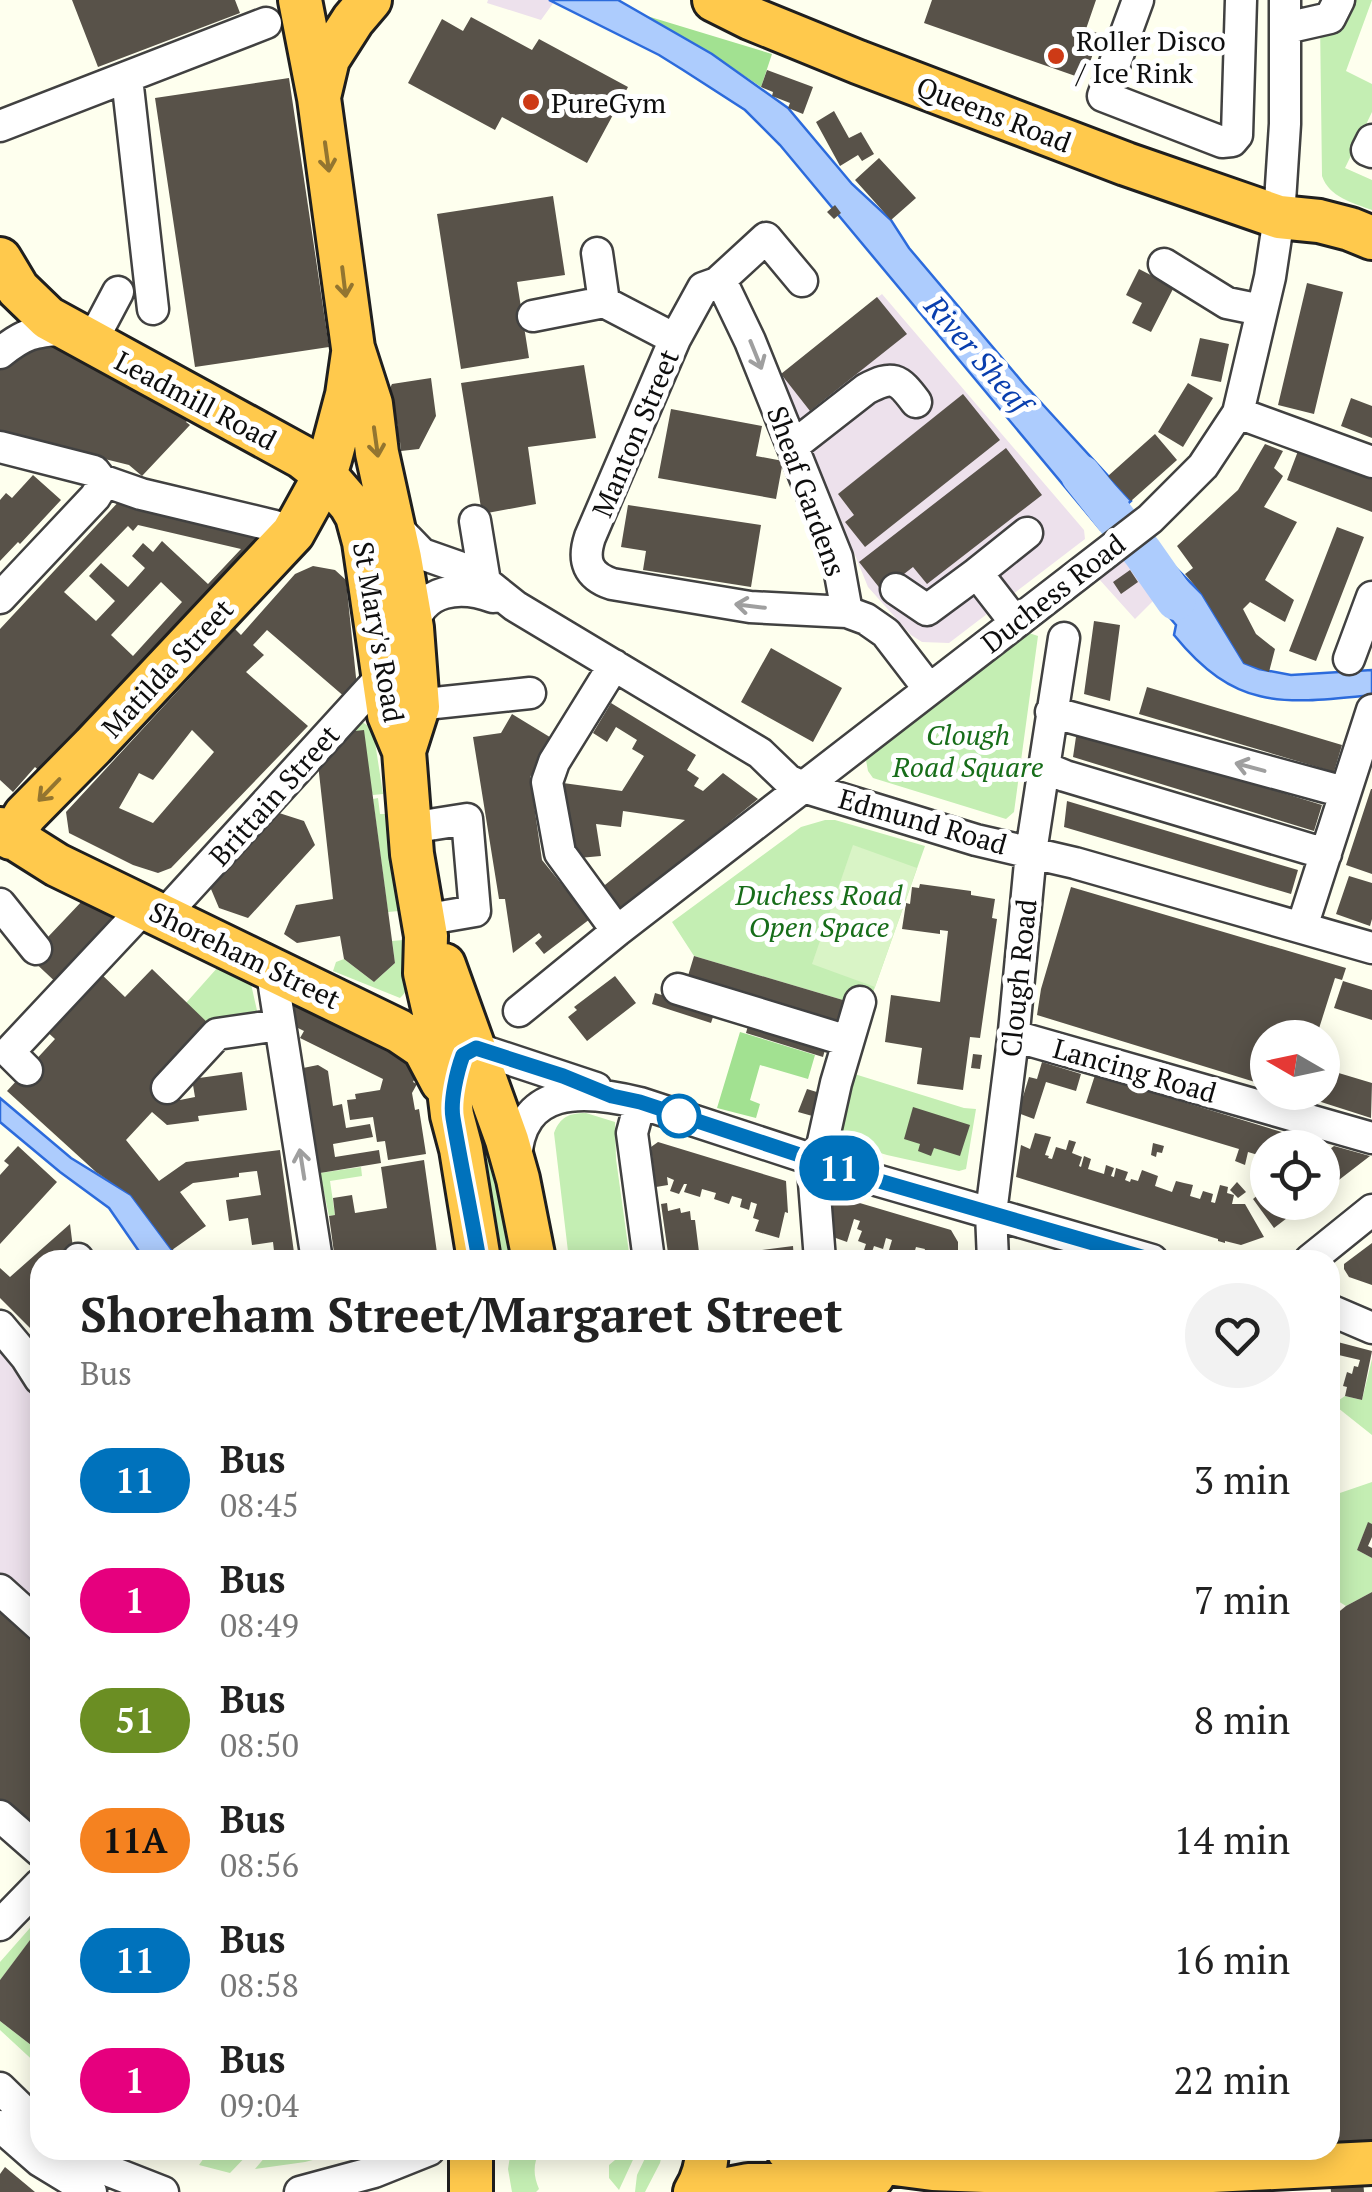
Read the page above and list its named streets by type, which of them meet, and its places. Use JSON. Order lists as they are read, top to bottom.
{
  "streets": {
    "highway": [
      "Queens Road",
      "Leadmill Road",
      "St Mary's Road",
      "Matilda Street",
      "Shoreham Street"
    ],
    "street": [
      "Manton Street",
      "Sheaf Gardens",
      "Duchess Road",
      "Brittain Street",
      "Edmund Road",
      "Clough Road",
      "Lancing Road"
    ]
  },
  "crossings": [
    ["Queens Road", "Duchess Road"],
    ["Leadmill Road", "St Mary's Road"],
    ["Leadmill Road", "Matilda Street"],
    ["Manton Street", "Sheaf Gardens"],
    ["Sheaf Gardens", "Duchess Road"],
    ["Duchess Road", "Edmund Road"],
    ["St Mary's Road", "Matilda Street"],
    ["St Mary's Road", "Brittain Street"],
    ["St Mary's Road", "Edmund Road"],
    ["St Mary's Road", "Shoreham Street"],
    ["Matilda Street", "Shoreham Street"],
    ["Brittain Street", "Shoreham Street"],
    ["Edmund Road", "Clough Road"],
    ["Clough Road", "Lancing Road"]
  ],
  "one_way": ["Sheaf Gardens", "Matilda Street"],
  "water": ["River Sheaf"],
  "parks": ["Clough Road Square", "Duchess Road Open Space"],
  "places": ["Roller Disco / Ice Rink", "PureGym"],
  "lines": ["bus line 11"],
  "north": "left",
  "page": {
    "on_map": "11",
    "heading": ["Shoreham Street/Margaret Street", "Bus"],
    "list": [
      {
        "mark": "11",
        "name": "Bus",
        "note": "08:45",
        "value": "3 min"
      },
      {
        "mark": "1",
        "name": "Bus",
        "note": "08:49",
        "value": "7 min"
      },
      {
        "mark": "51",
        "name": "Bus",
        "note": "08:50",
        "value": "8 min"
      },
      {
        "mark": "11A",
        "name": "Bus",
        "note": "08:56",
        "value": "14 min"
      },
      {
        "mark": "11",
        "name": "Bus",
        "note": "08:58",
        "value": "16 min"
      },
      {
        "mark": "1",
        "name": "Bus",
        "note": "09:04",
        "value": "22 min"
      }
    ]
  }
}
